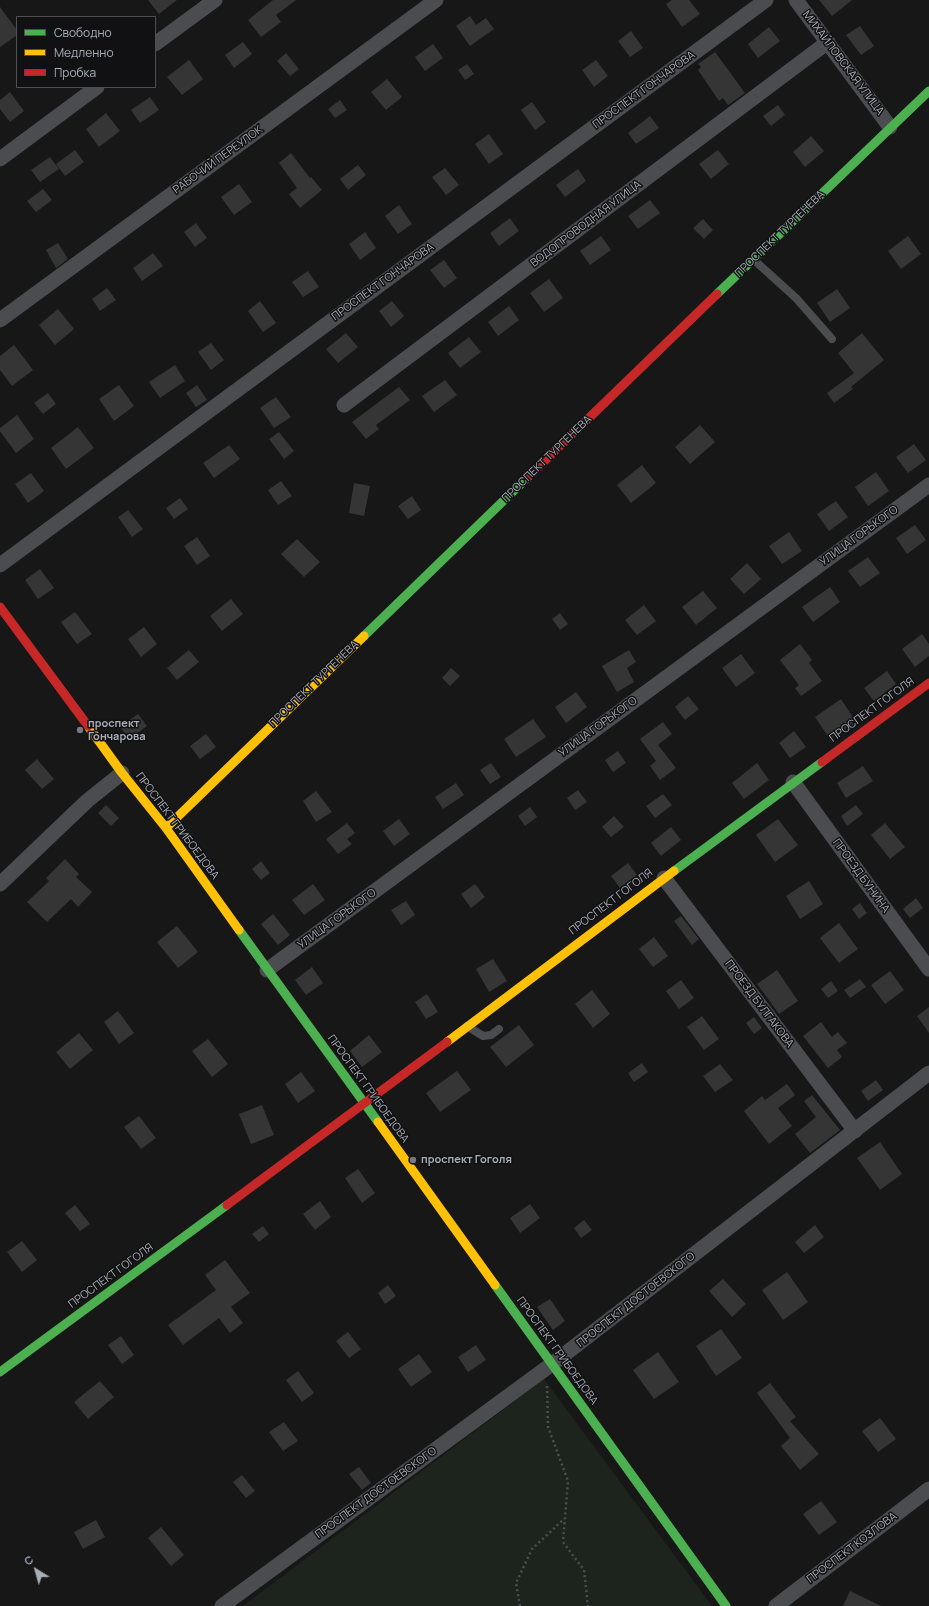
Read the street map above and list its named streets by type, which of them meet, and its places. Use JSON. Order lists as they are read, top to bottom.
{
  "streets": {
    "street": [
      "МИХАЙЛОВСКАЯ УЛИЦА",
      "ПРОСПЕКТ ГОНЧАРОВА",
      "РАБОЧИЙ ПЕРЕУЛОК",
      "ВОДОПРОВОДНАЯ УЛИЦА",
      "ПРОСПЕКТ ТУРГЕНЕВА",
      "УЛИЦА ГОРЬКОГО",
      "ПРОСПЕКТ ГОГОЛЯ",
      "ПРОСПЕКТ ГРИБОЕДОВА",
      "ПРОЕЗД БУНИНА",
      "ПРОЕЗД БУЛГАКОВА",
      "ПРОСПЕКТ ДОСТОЕВСКОГО",
      "ПРОСПЕКТ КОЗЛОВА"
    ]
  },
  "crossings": [
    ["МИХАЙЛОВСКАЯ УЛИЦА", "ВОДОПРОВОДНАЯ УЛИЦА"],
    ["МИХАЙЛОВСКАЯ УЛИЦА", "ПРОСПЕКТ ТУРГЕНЕВА"],
    ["ПРОСПЕКТ ТУРГЕНЕВА", "ПРОСПЕКТ ГРИБОЕДОВА"],
    ["УЛИЦА ГОРЬКОГО", "ПРОСПЕКТ ГРИБОЕДОВА"],
    ["ПРОСПЕКТ ГОГОЛЯ", "ПРОСПЕКТ ГРИБОЕДОВА"],
    ["ПРОСПЕКТ ГОГОЛЯ", "ПРОЕЗД БУНИНА"],
    ["ПРОСПЕКТ ГОГОЛЯ", "ПРОЕЗД БУЛГАКОВА"],
    ["ПРОСПЕКТ ГРИБОЕДОВА", "ПРОСПЕКТ ДОСТОЕВСКОГО"],
    ["ПРОЕЗД БУЛГАКОВА", "ПРОСПЕКТ ДОСТОЕВСКОГО"]
  ],
  "places": ["проспект Гончарова", "проспект Гоголя"],
  "legend": ["Свободно", "Медленно", "Пробка"],
  "north": "top left"
}
